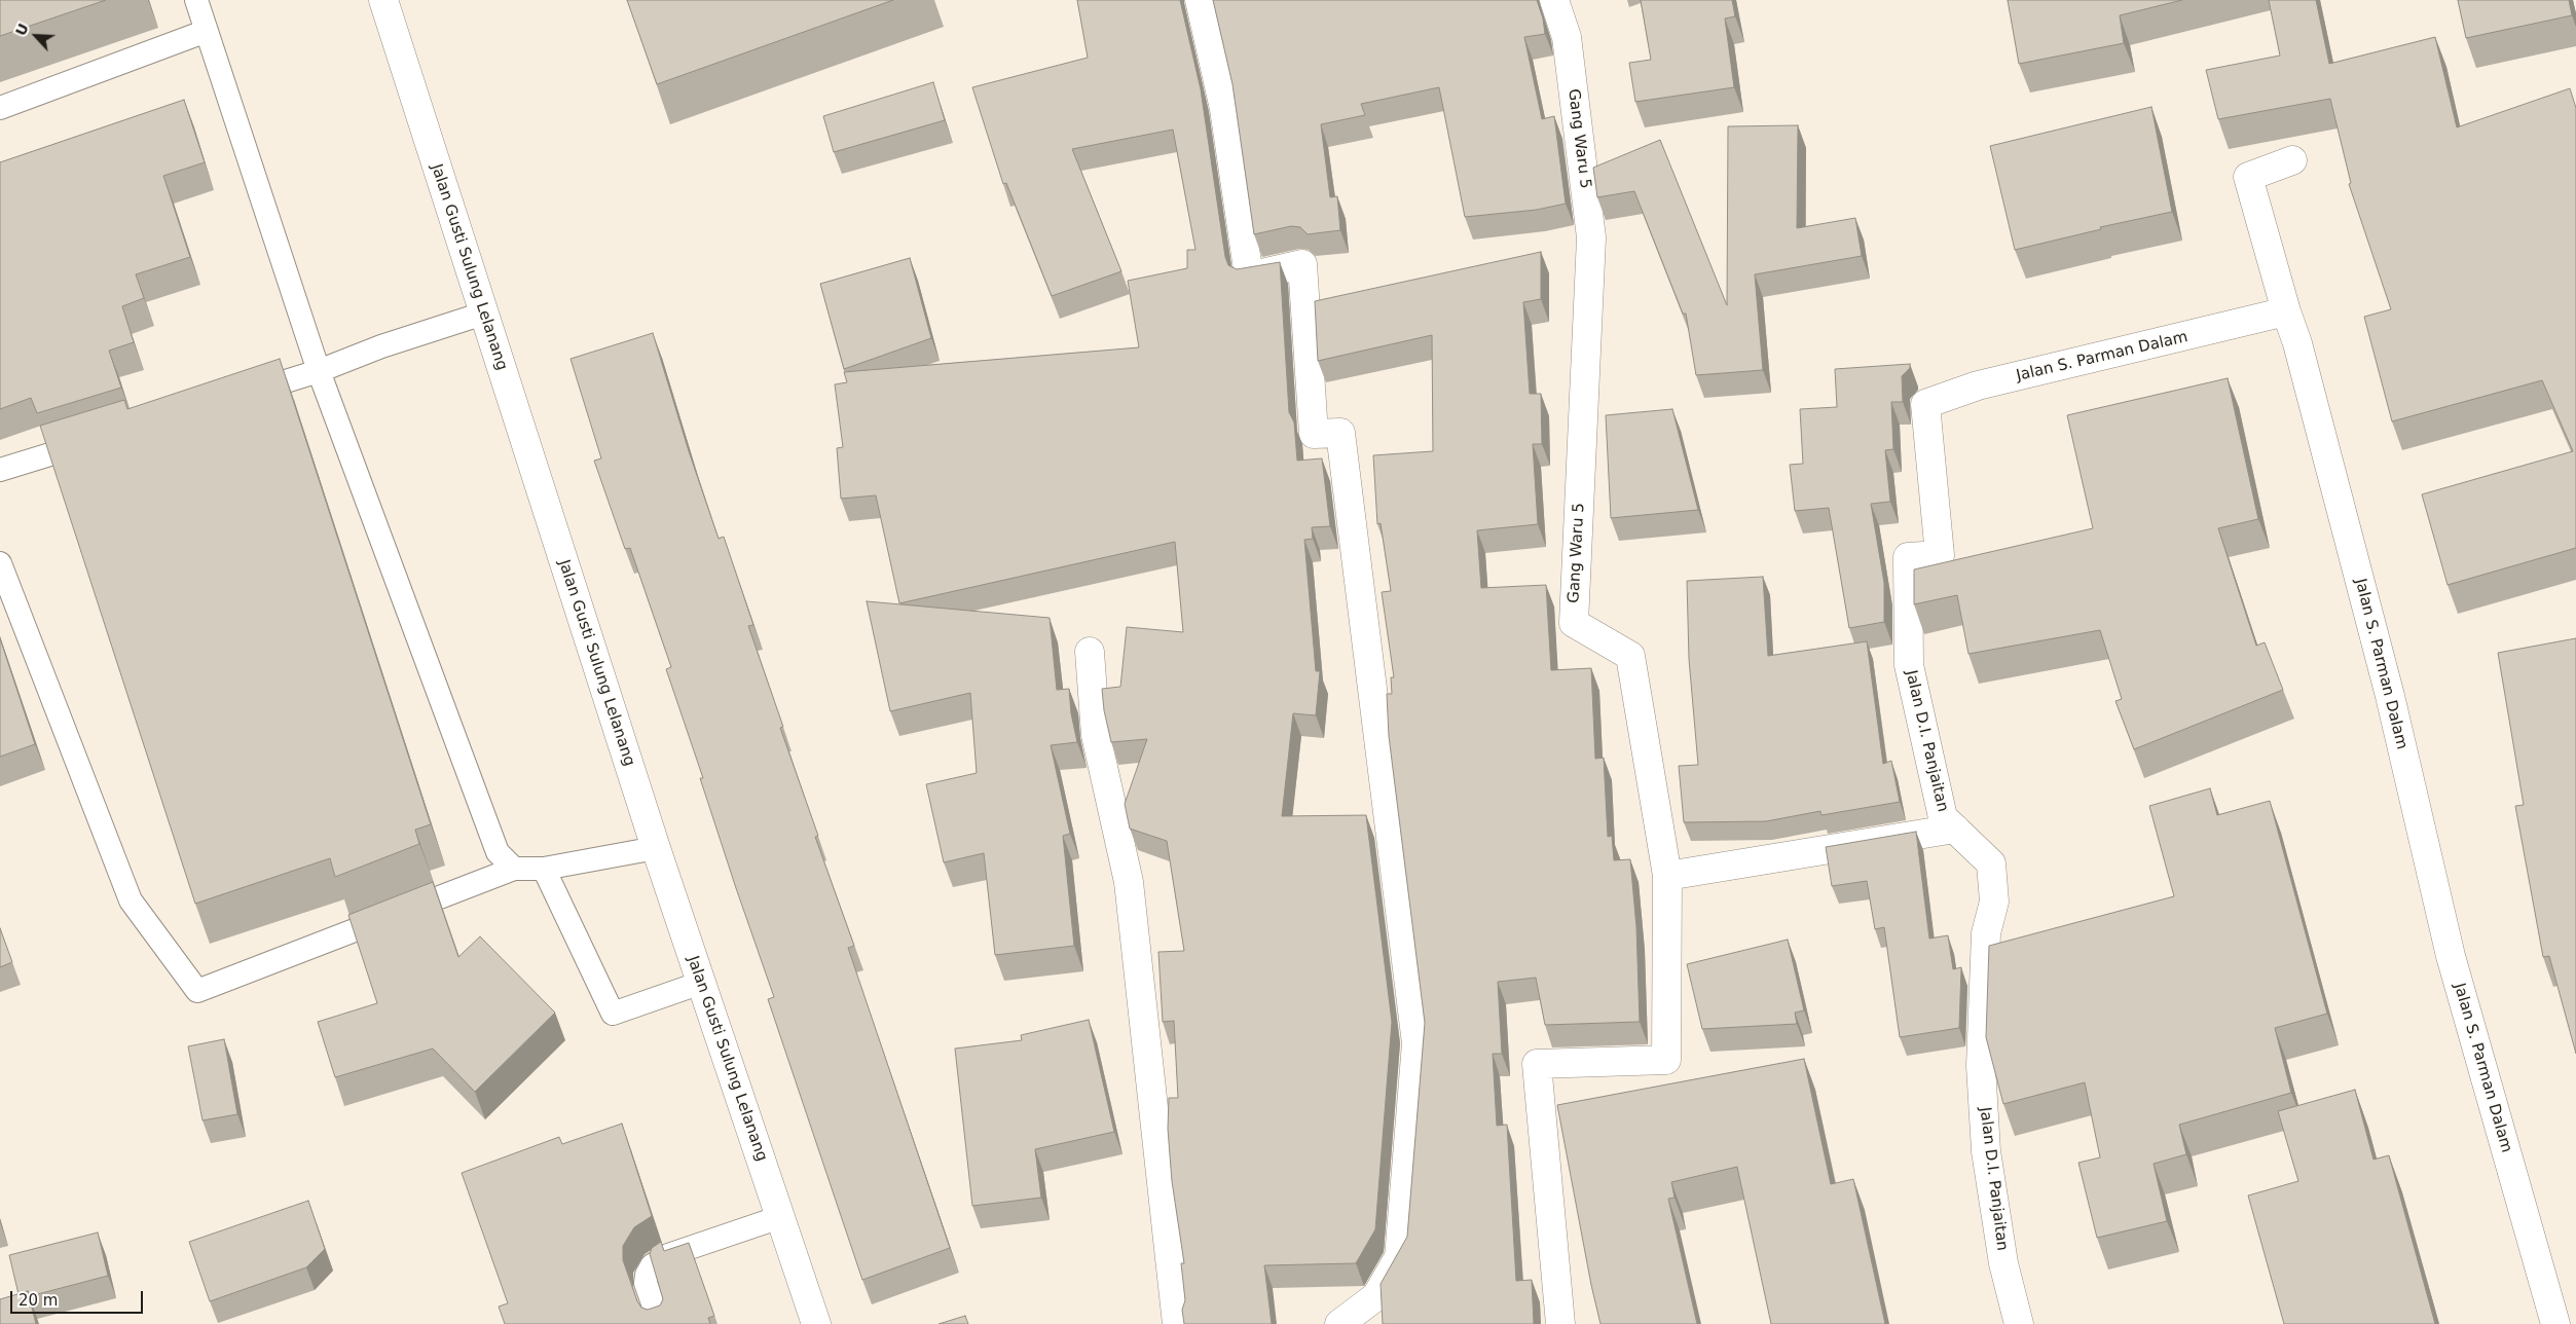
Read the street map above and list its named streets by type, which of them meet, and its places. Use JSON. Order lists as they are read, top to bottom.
{
  "streets": {
    "street": [
      "Gang Waru 5",
      "Jalan Gusti Sulung Lelanang",
      "Jalan S. Parman Dalam",
      "Jalan D.I. Panjaitan"
    ]
  },
  "crossings": [
    ["Jalan S. Parman Dalam", "Jalan D.I. Panjaitan"]
  ],
  "scale_bar": "20 m",
  "north": "top left"
}
